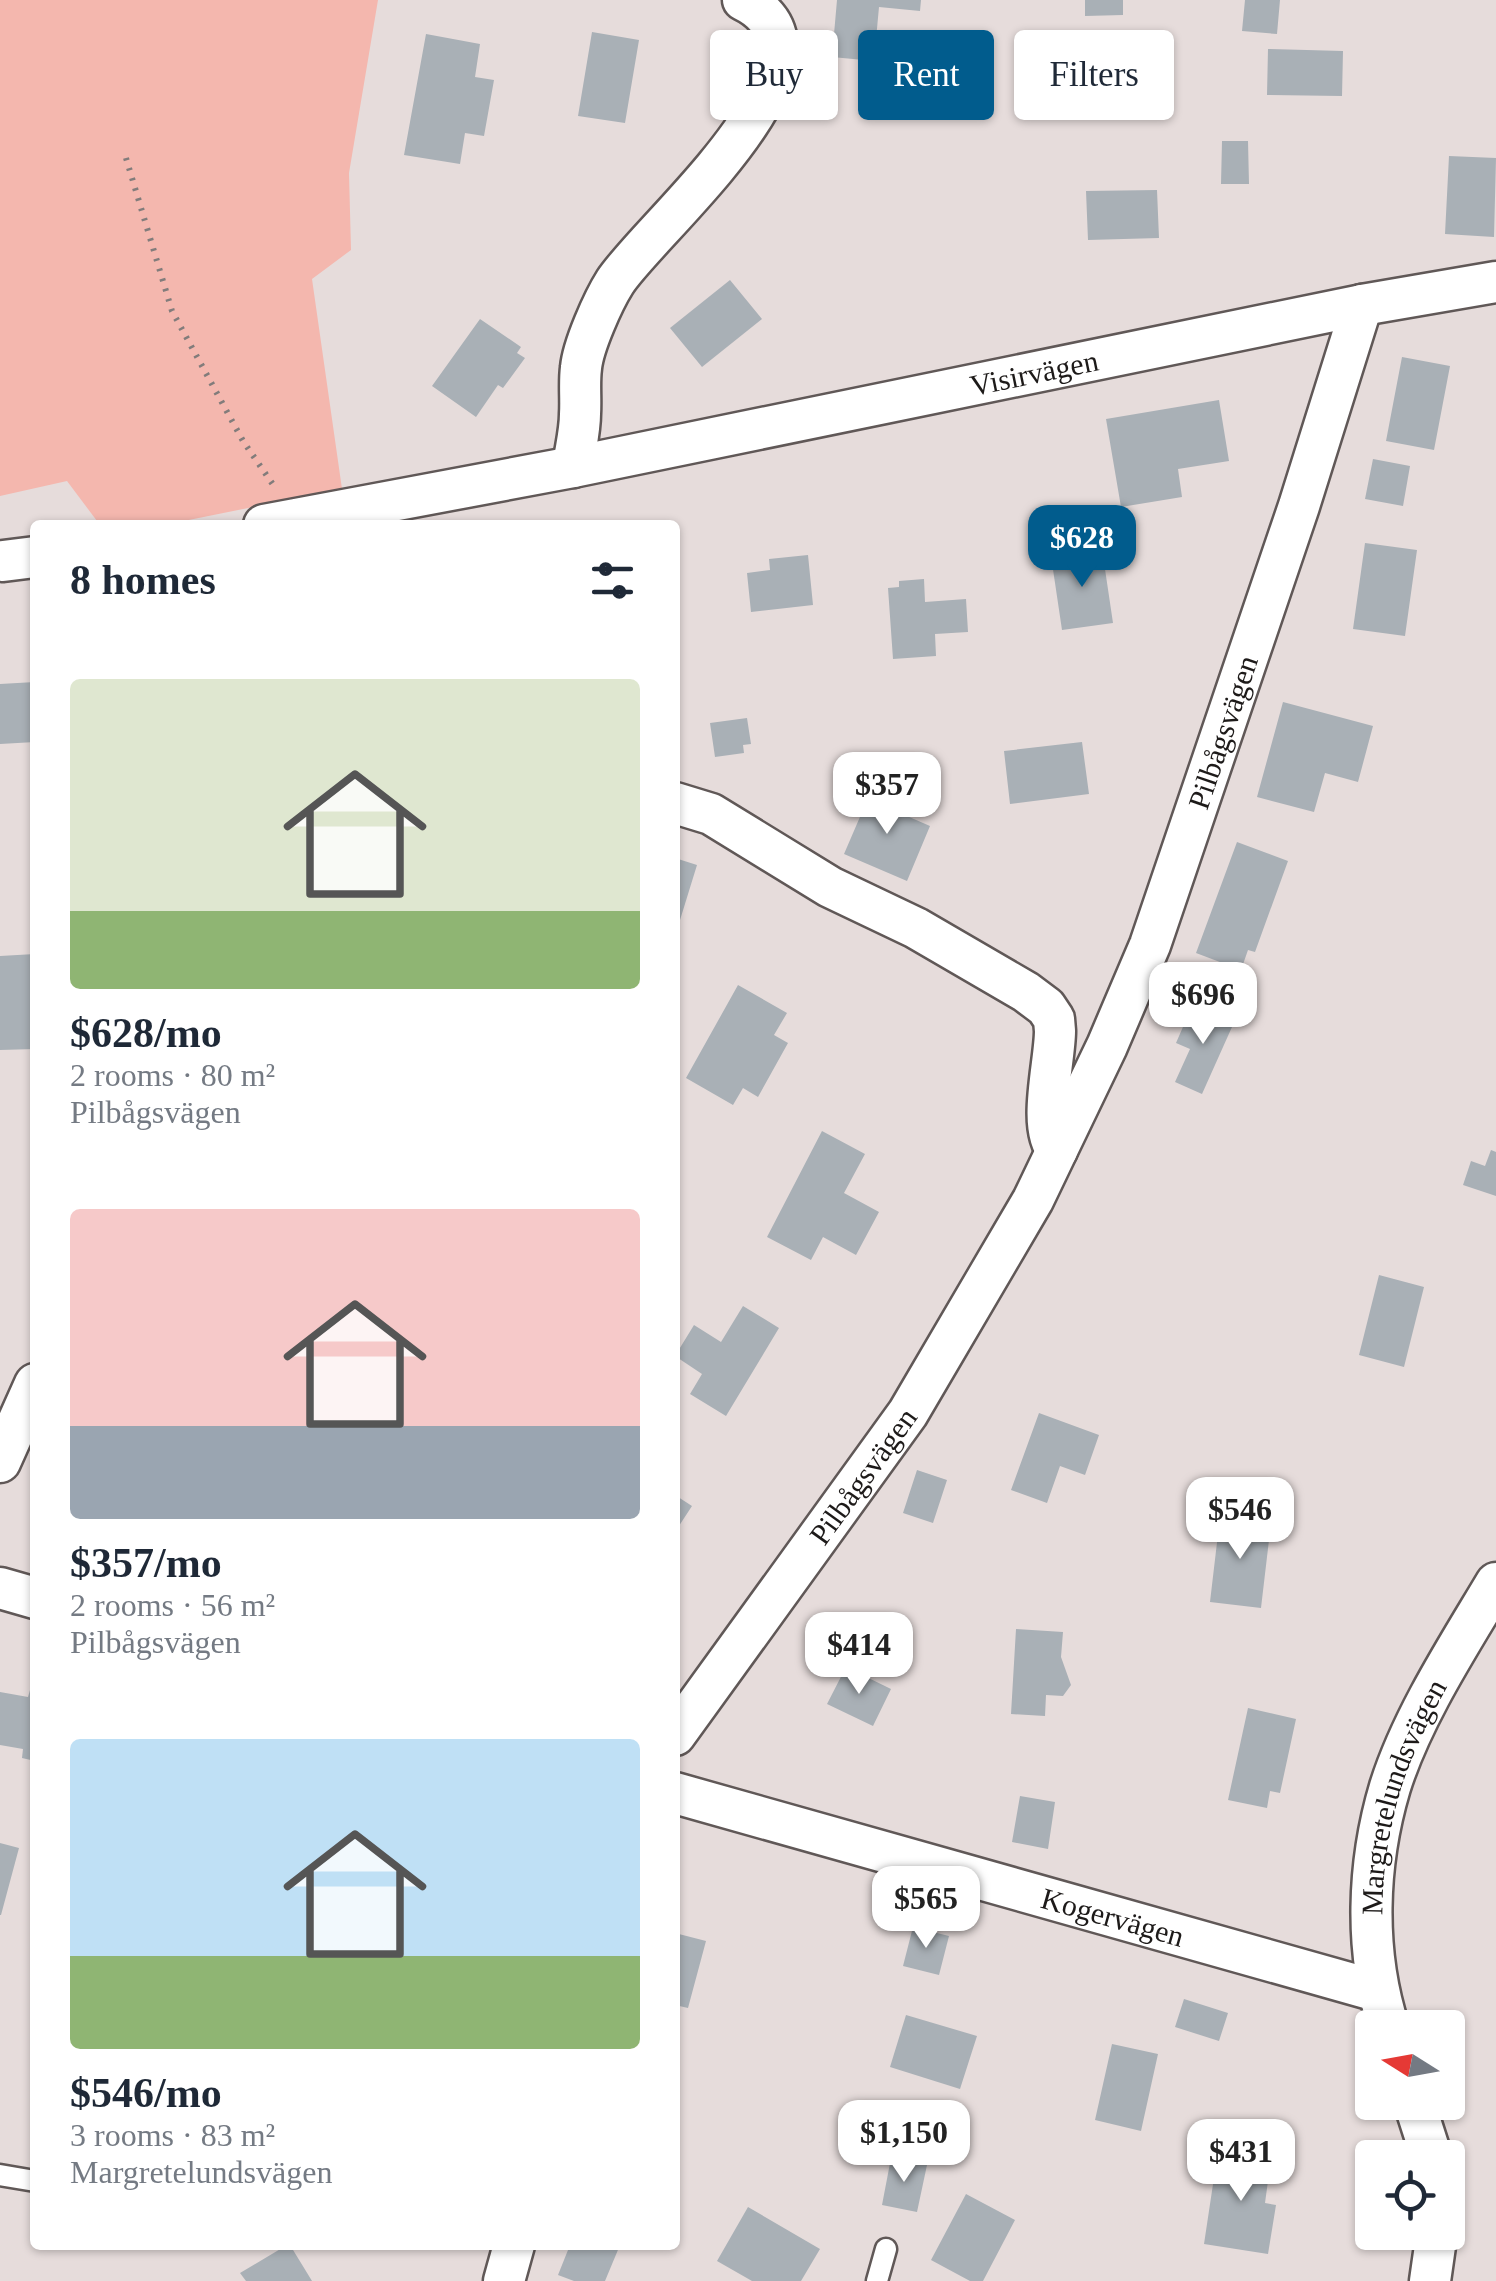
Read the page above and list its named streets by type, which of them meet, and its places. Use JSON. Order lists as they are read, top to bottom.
{
  "streets": {
    "street": [
      "Visirvägen",
      "Pilbågsvägen",
      "Margretelundsvägen",
      "Kogervägen"
    ]
  },
  "crossings": [
    ["Visirvägen", "Pilbågsvägen"],
    ["Margretelundsvägen", "Kogervägen"]
  ],
  "north": "left",
  "page": {
    "chip": ["Buy", "Rent", "Filters"],
    "price": [
      "$628",
      "$357",
      "$696",
      "$546",
      "$414",
      "$565",
      "$1,150",
      "$431"
    ],
    "heading": "8 homes",
    "list": [
      {
        "name": "$628/mo",
        "note": "2 rooms · 80 m² · Pilbågsvägen"
      },
      {
        "name": "$357/mo",
        "note": "2 rooms · 56 m² · Pilbågsvägen"
      },
      {
        "name": "$546/mo",
        "note": "3 rooms · 83 m² · Margretelundsvägen"
      }
    ]
  }
}
